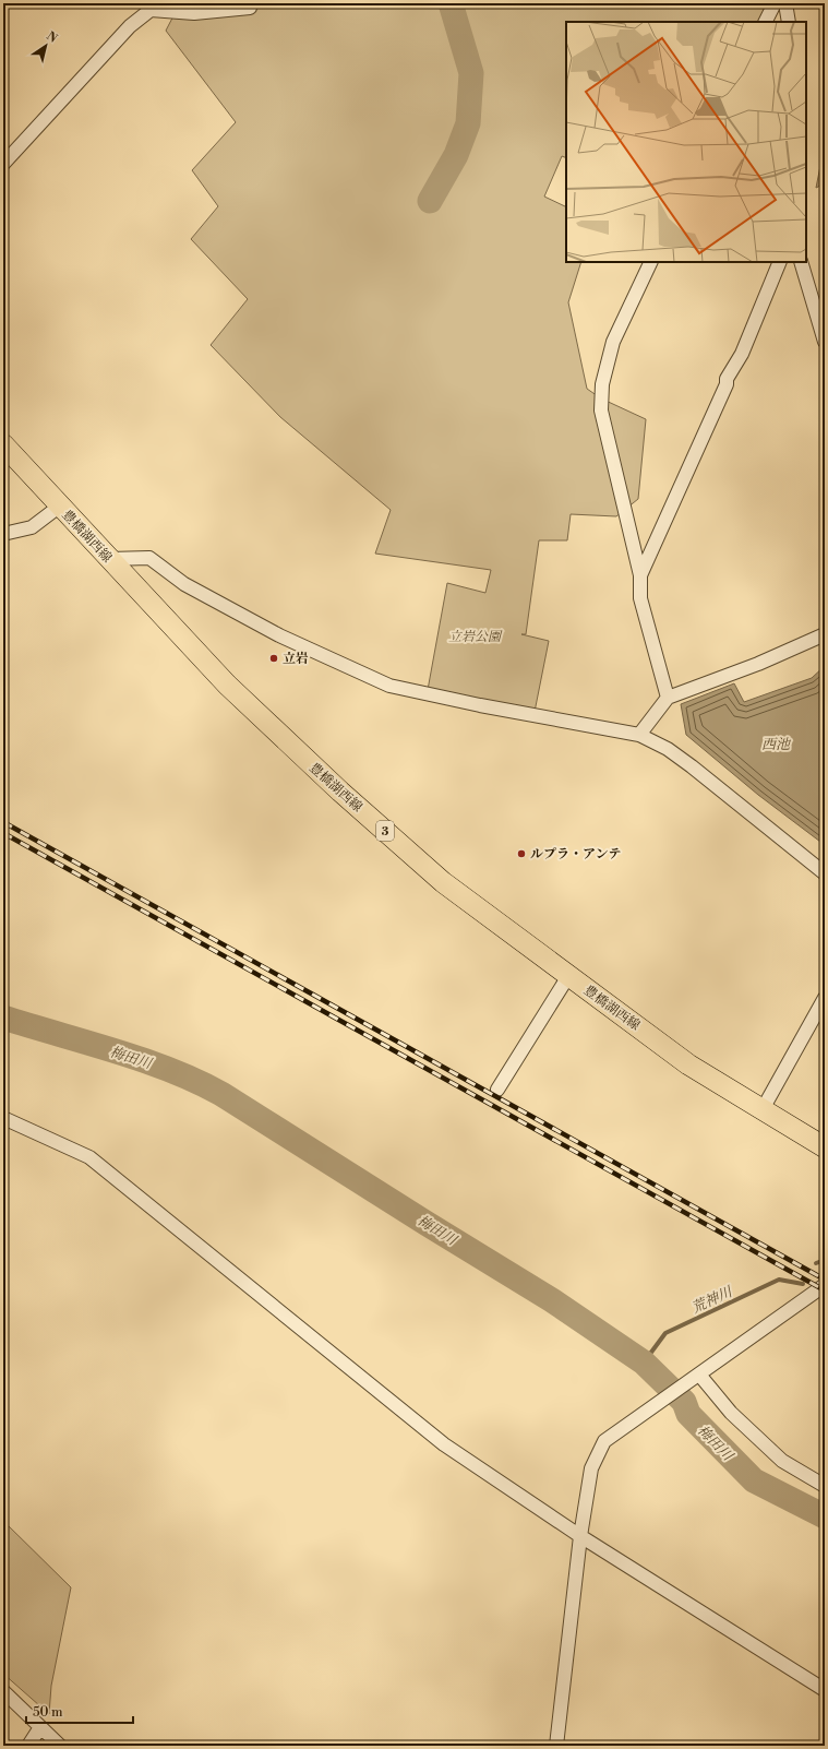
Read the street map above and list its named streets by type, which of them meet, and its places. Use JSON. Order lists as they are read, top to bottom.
{
  "streets": {
    "main road": ["豊橋湖西線", "3"]
  },
  "water": ["西池", "梅田川", "荒神川"],
  "parks": ["立岩公園"],
  "places": ["立岩", "ルプラ・アンテ"],
  "scale_bar": "50 m",
  "north": "top right"
}
